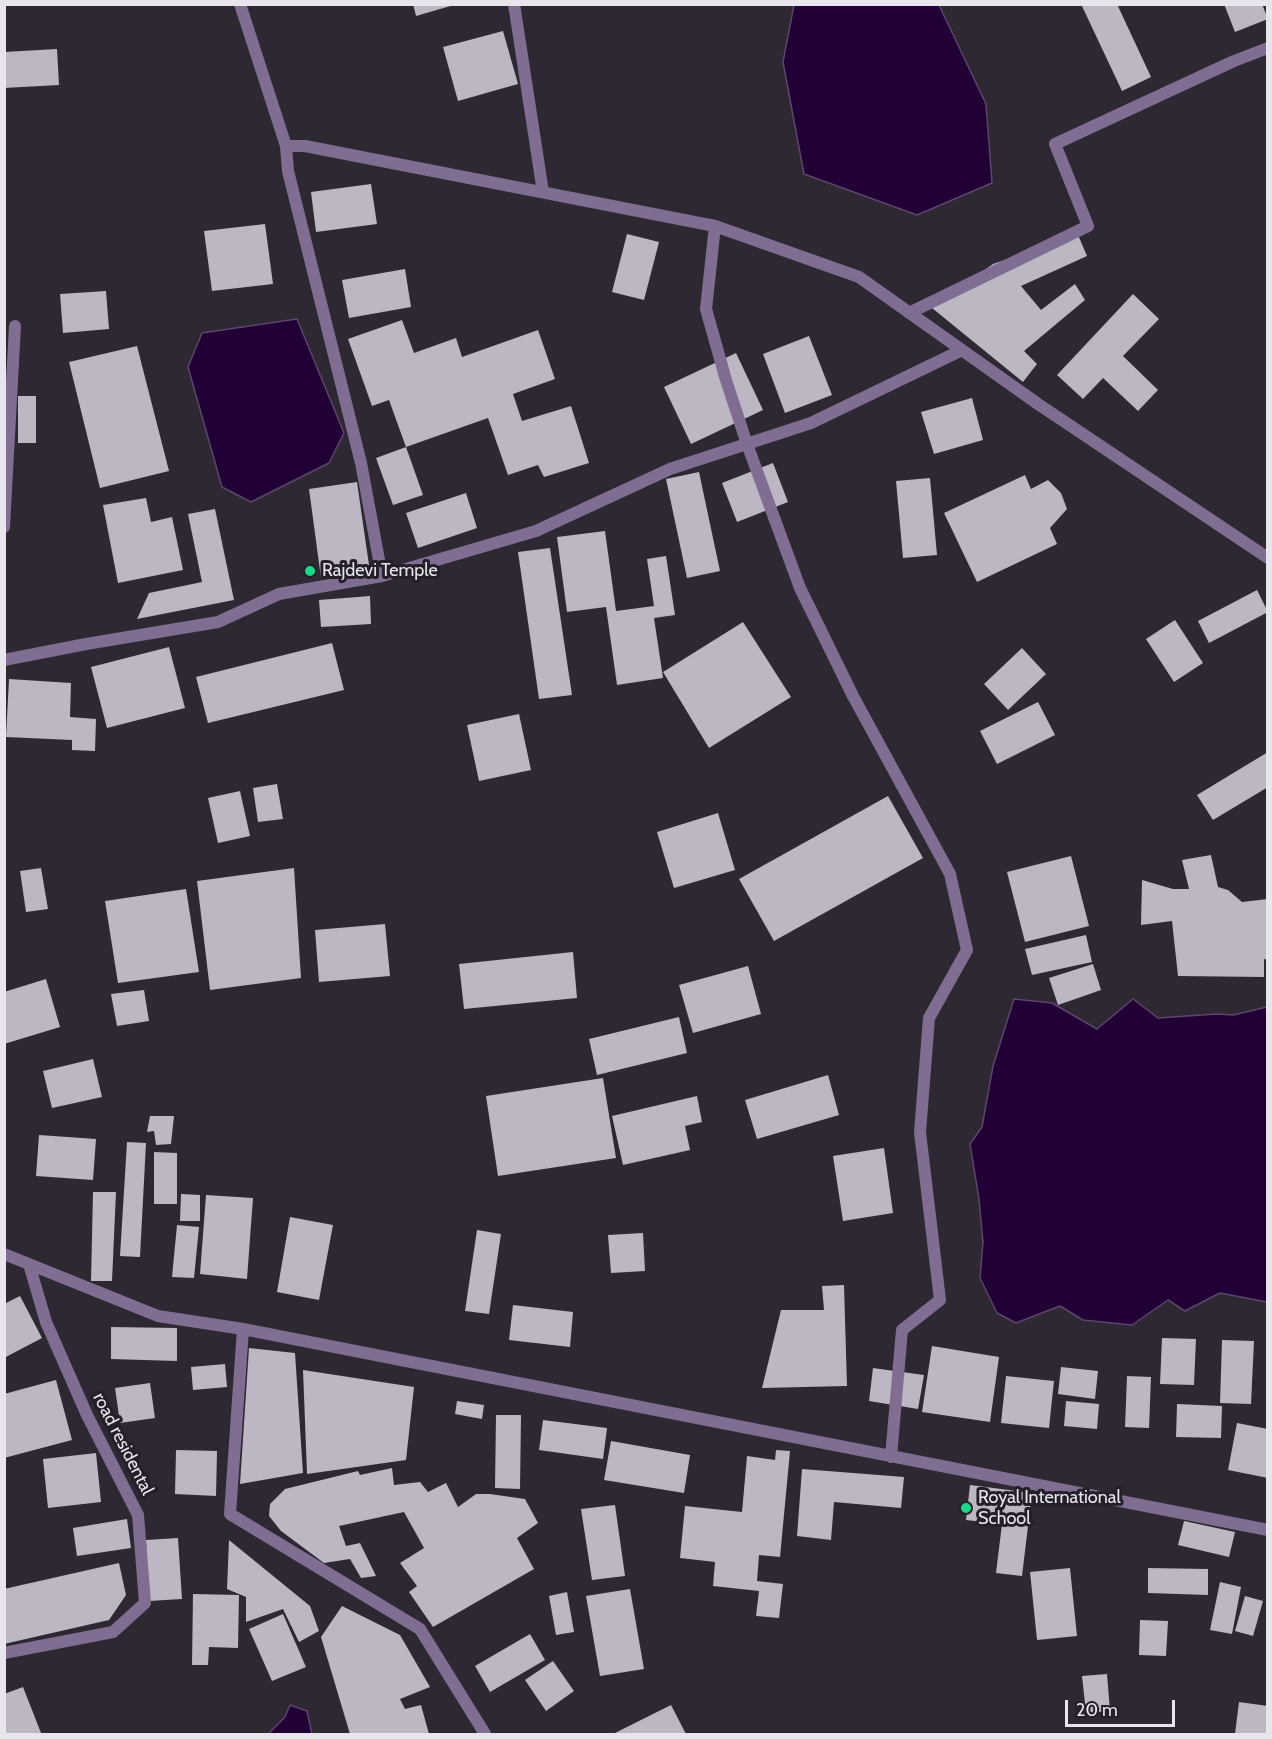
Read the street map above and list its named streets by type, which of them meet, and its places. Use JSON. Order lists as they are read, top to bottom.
{
  "streets": {
    "street": ["road residental"]
  },
  "places": ["Rajdevi Temple", "Royal International School"],
  "scale_bar": "20 m"
}
